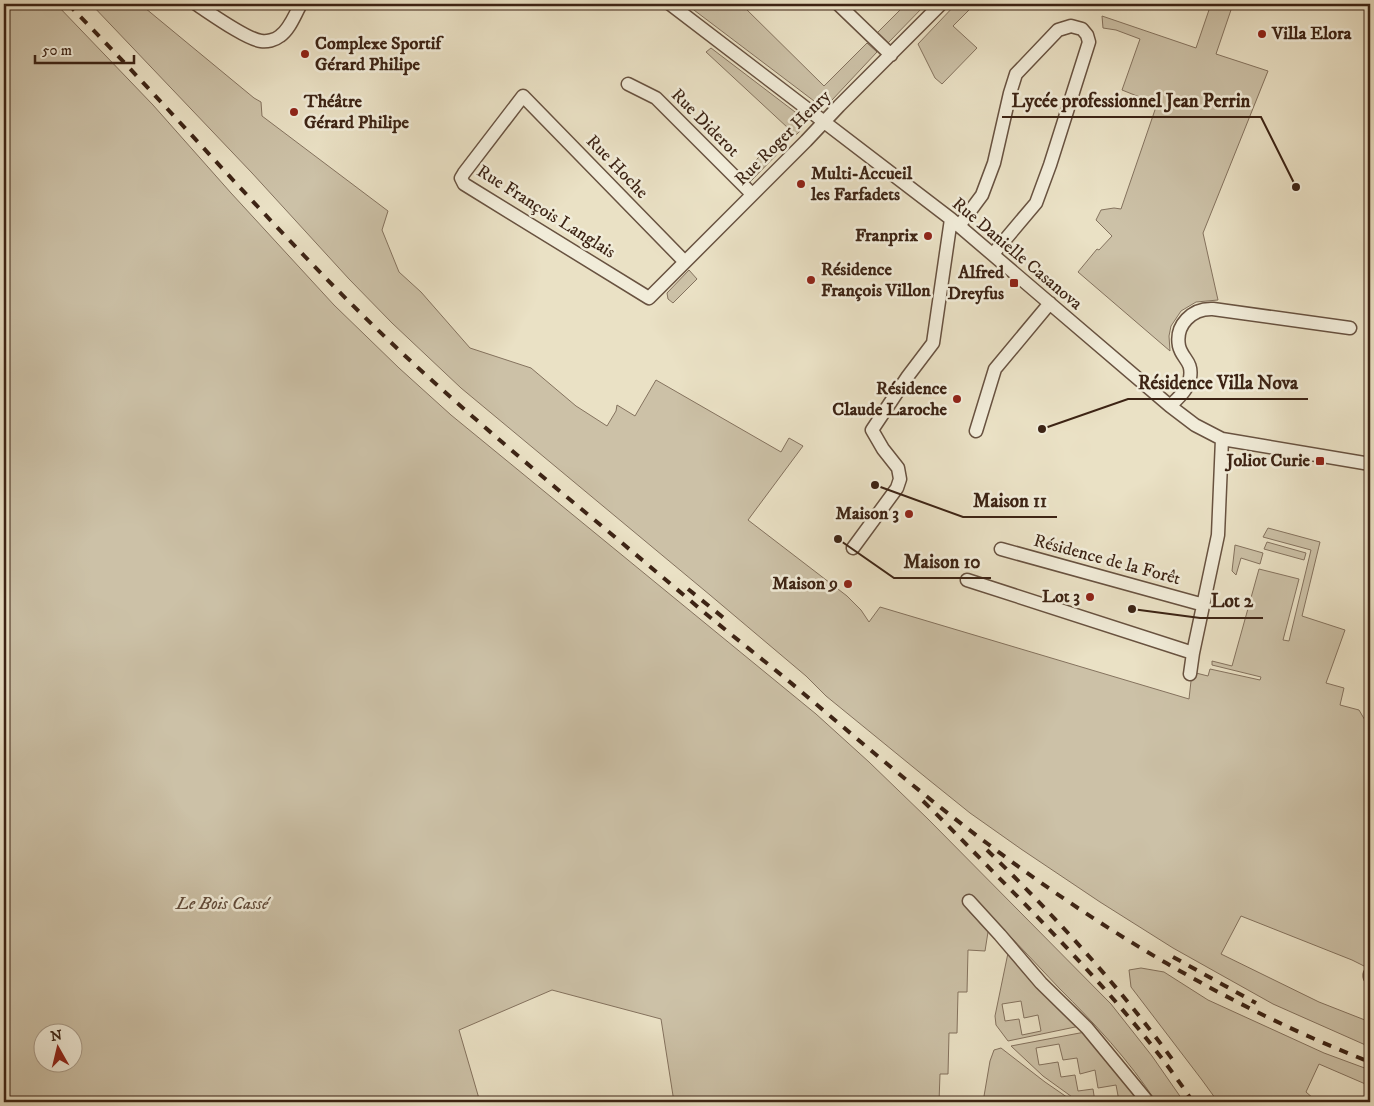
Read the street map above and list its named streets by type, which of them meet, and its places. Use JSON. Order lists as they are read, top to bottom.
{
  "streets": {
    "street": [
      "Rue Diderot",
      "Rue Roger Henry",
      "Rue Hoche",
      "Rue François Langlais",
      "Rue Danielle Casanova",
      "Résidence de la Forêt"
    ]
  },
  "crossings": [
    ["Rue Diderot", "Rue Roger Henry"],
    ["Rue Roger Henry", "Rue Hoche"],
    ["Rue Roger Henry", "Rue François Langlais"],
    ["Rue Roger Henry", "Rue Danielle Casanova"],
    ["Rue Hoche", "Rue François Langlais"]
  ],
  "parks": ["Le Bois Cassé"],
  "places": {
    "other": [
      "Villa Elora",
      "Complexe Sportif Gérard Philipe",
      "Théâtre Gérard Philipe",
      "Multi-Accueil les Farfadets",
      "Lycée professionnel Jean Perrin",
      "Franprix",
      "Résidence François Villon",
      "Résidence Claude Laroche",
      "Résidence Villa Nova",
      "Maison 11",
      "Maison 3",
      "Maison 10",
      "Maison 9",
      "Lot 3",
      "Lot 2"
    ],
    "transit": ["Alfred Dreyfus", "Joliot Curie"]
  },
  "scale_bar": "50 m",
  "north": "top"
}
